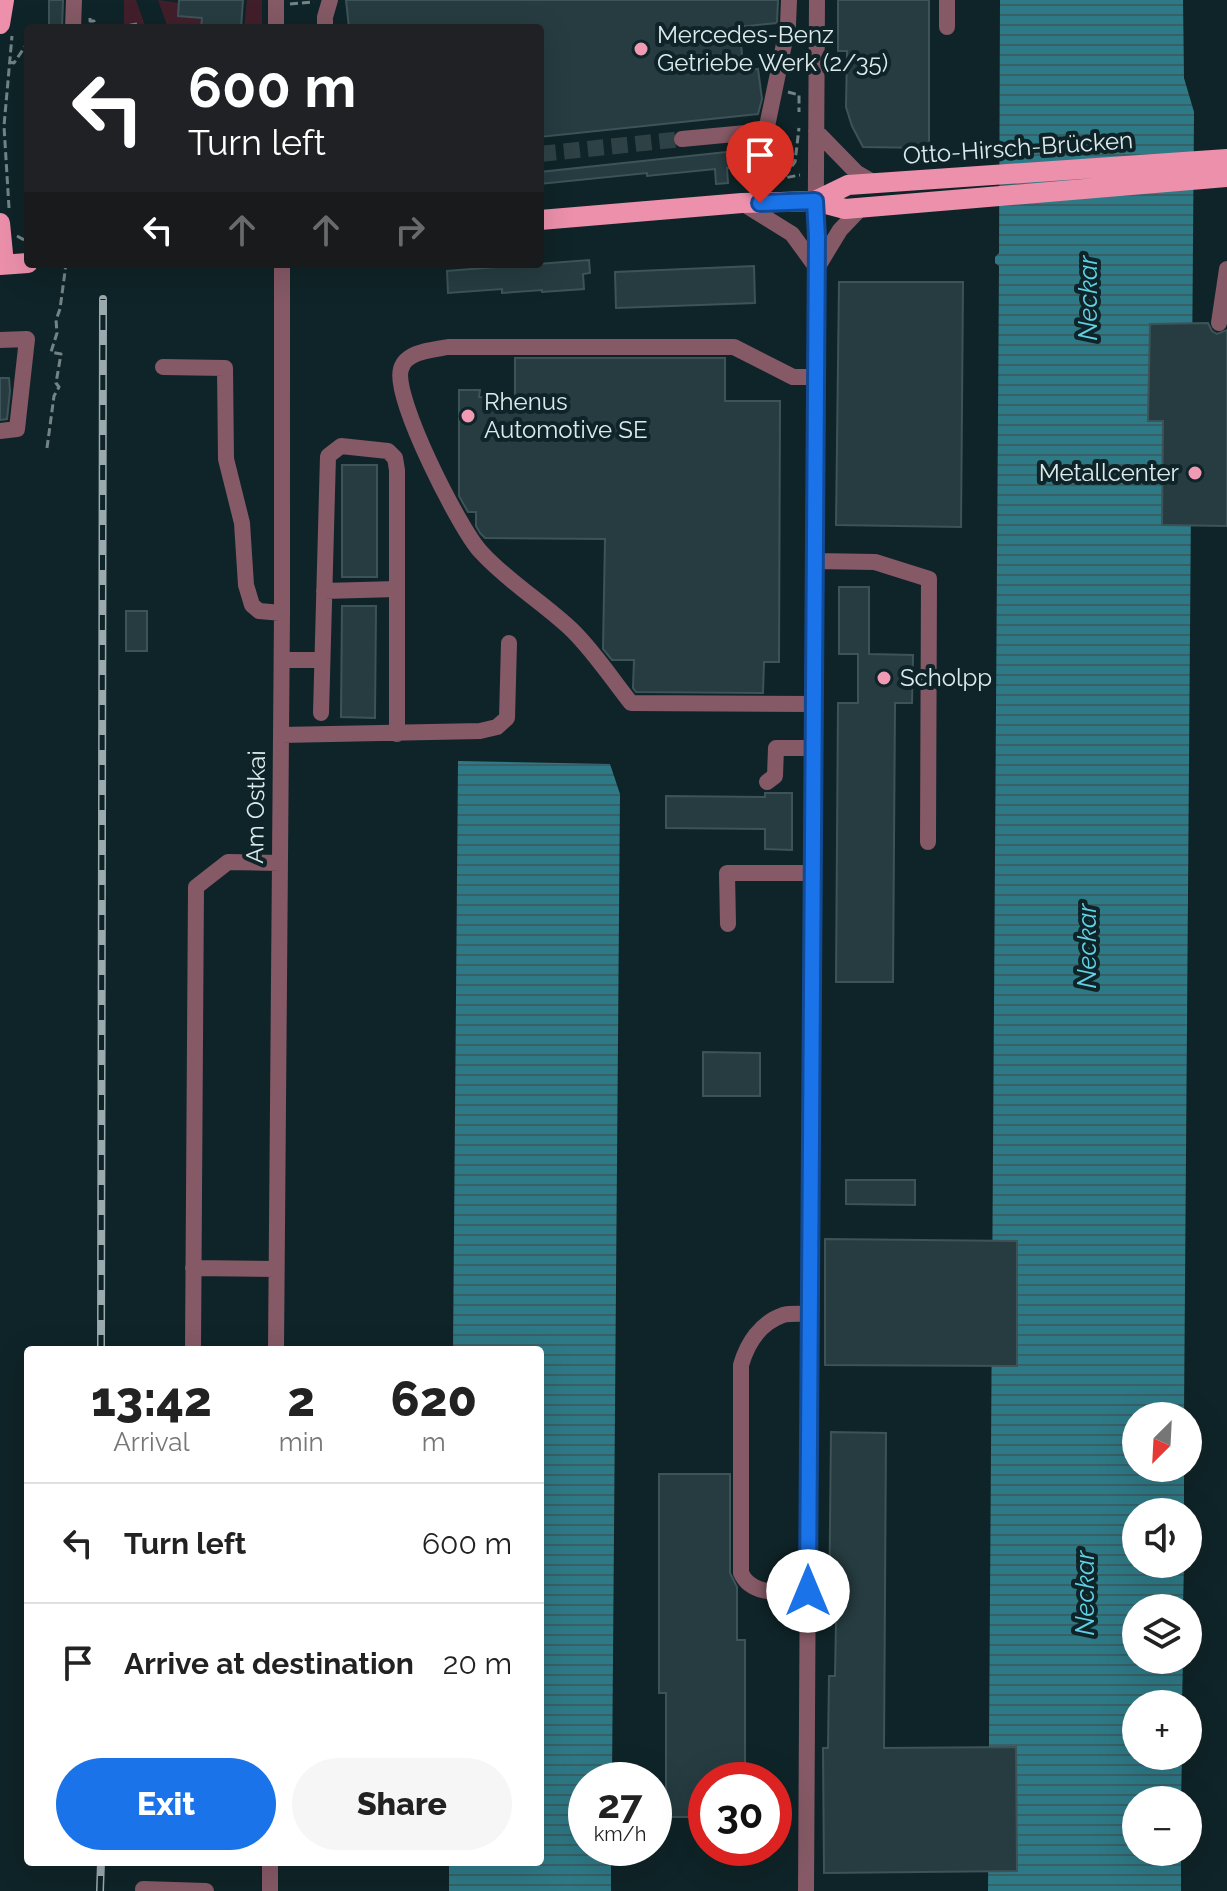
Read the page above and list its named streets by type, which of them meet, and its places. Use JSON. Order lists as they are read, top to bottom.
{
  "streets": {
    "main road": ["Otto-Hirsch-Brücken"],
    "street": ["Am Ostkai"]
  },
  "water": ["Neckar"],
  "places": [
    "Mercedes-Benz Getriebe Werk (2/35)",
    "Rhenus Automotive SE",
    "Metallcenter",
    "Scholpp"
  ],
  "north": "bottom left",
  "page": {
    "turn": ["600 m", "Turn left"],
    "eta": [
      "13:42",
      "Arrival",
      "2",
      "min",
      "620",
      "m"
    ],
    "map_buttons": ["+", "−"],
    "list": [
      {
        "name": "Turn left",
        "value": "600 m"
      },
      {
        "name": "Arrive at destination",
        "value": "20 m"
      }
    ],
    "buttons": ["Exit", "Share"],
    "speed": "27 km/h",
    "limit": "30"
  }
}
